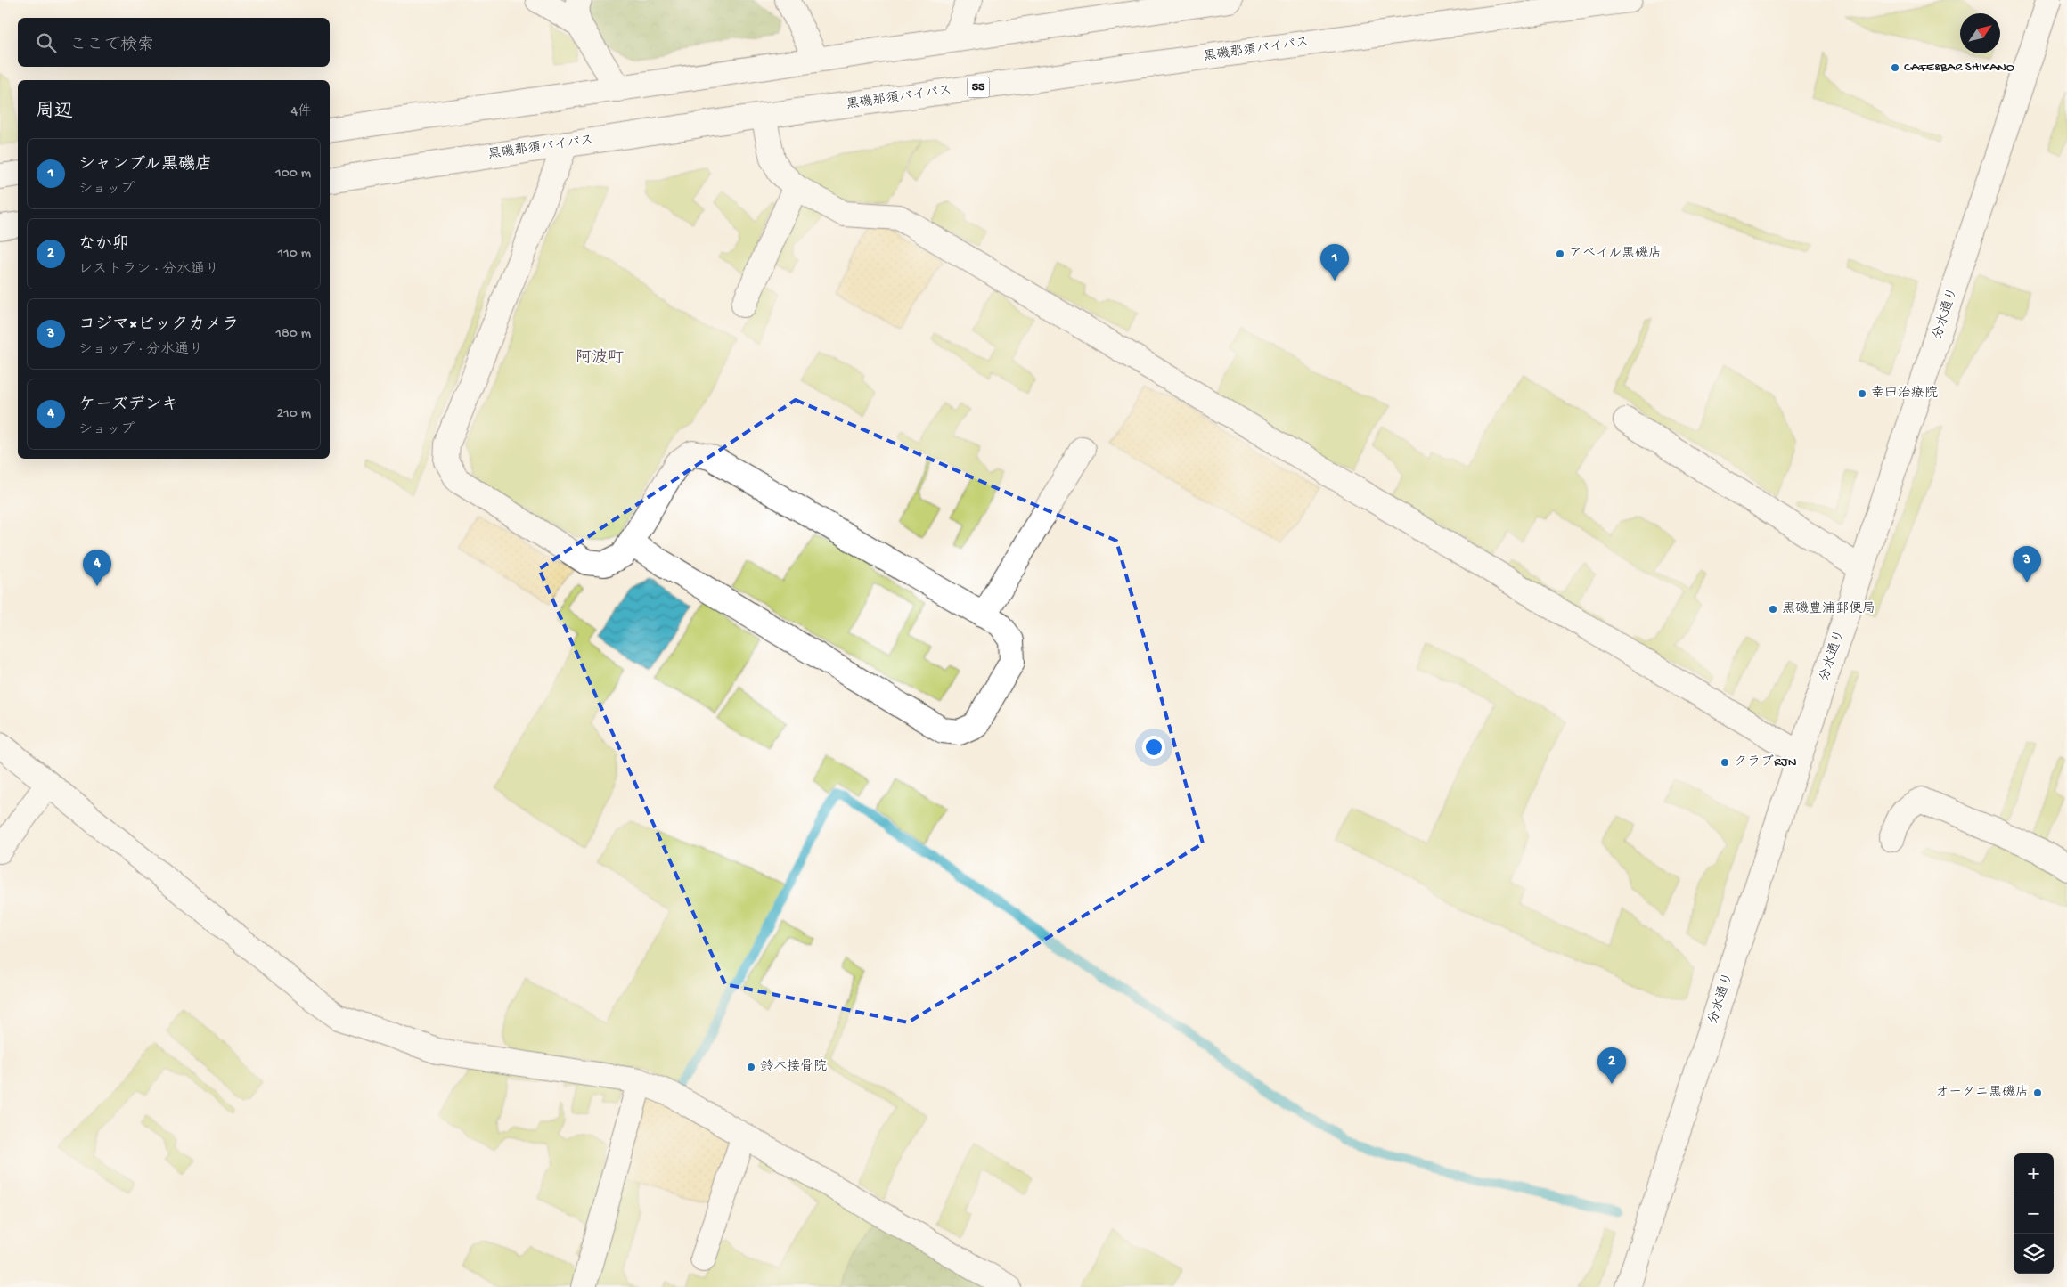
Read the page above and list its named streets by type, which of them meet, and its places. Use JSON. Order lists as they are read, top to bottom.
{
  "streets": {
    "street": ["黒磯那須バイパス", "55", "分水通り"]
  },
  "districts": ["阿波町"],
  "places": [
    "CAFE&BAR SHIKANO",
    "アベイル黒磯店",
    "幸田治療院",
    "黒磯豊浦郵便局",
    "クラブRJN",
    "鈴木接骨院",
    "オータニ黒磯店"
  ],
  "north": "top right",
  "page": {
    "search": "ここで検索",
    "heading": ["周辺", "4件"],
    "list": [
      {
        "mark": "1",
        "name": "シャンブル黒磯店",
        "note": "ショップ",
        "value": "100 m"
      },
      {
        "mark": "2",
        "name": "なか卯",
        "note": "レストラン · 分水通り",
        "value": "110 m"
      },
      {
        "mark": "3",
        "name": "コジマ×ビックカメラ",
        "note": "ショップ · 分水通り",
        "value": "180 m"
      },
      {
        "mark": "4",
        "name": "ケーズデンキ",
        "note": "ショップ",
        "value": "210 m"
      }
    ],
    "pins": [
      "1",
      "3",
      "4",
      "2"
    ],
    "map_buttons": ["+", "−"]
  }
}
